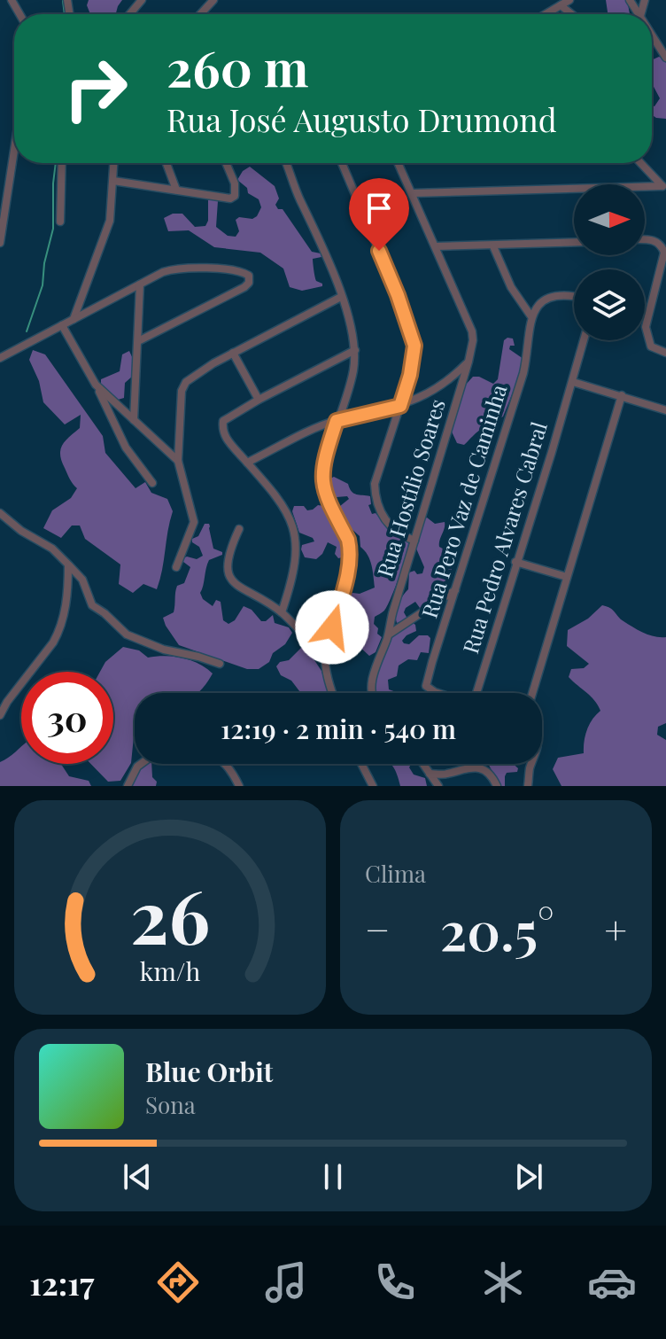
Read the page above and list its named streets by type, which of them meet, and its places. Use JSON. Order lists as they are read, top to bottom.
{
  "streets": {
    "street": ["Rua Hostílio Soares", "Rua Pero Vaz de Caminha", "Rua Pedro Alvares Cabral"]
  },
  "north": "right",
  "page": {
    "turn": ["260 m", "Rua José Augusto Drumond"],
    "limit": "30",
    "trip": "12:19 · 2 min · 540 m",
    "tile": "Clima",
    "heat": ["−", "20.5°", "+"],
    "song": ["Blue Orbit", "Sona"],
    "tabs": "12:17",
    "gauge": ["26", "km/h"]
  }
}
